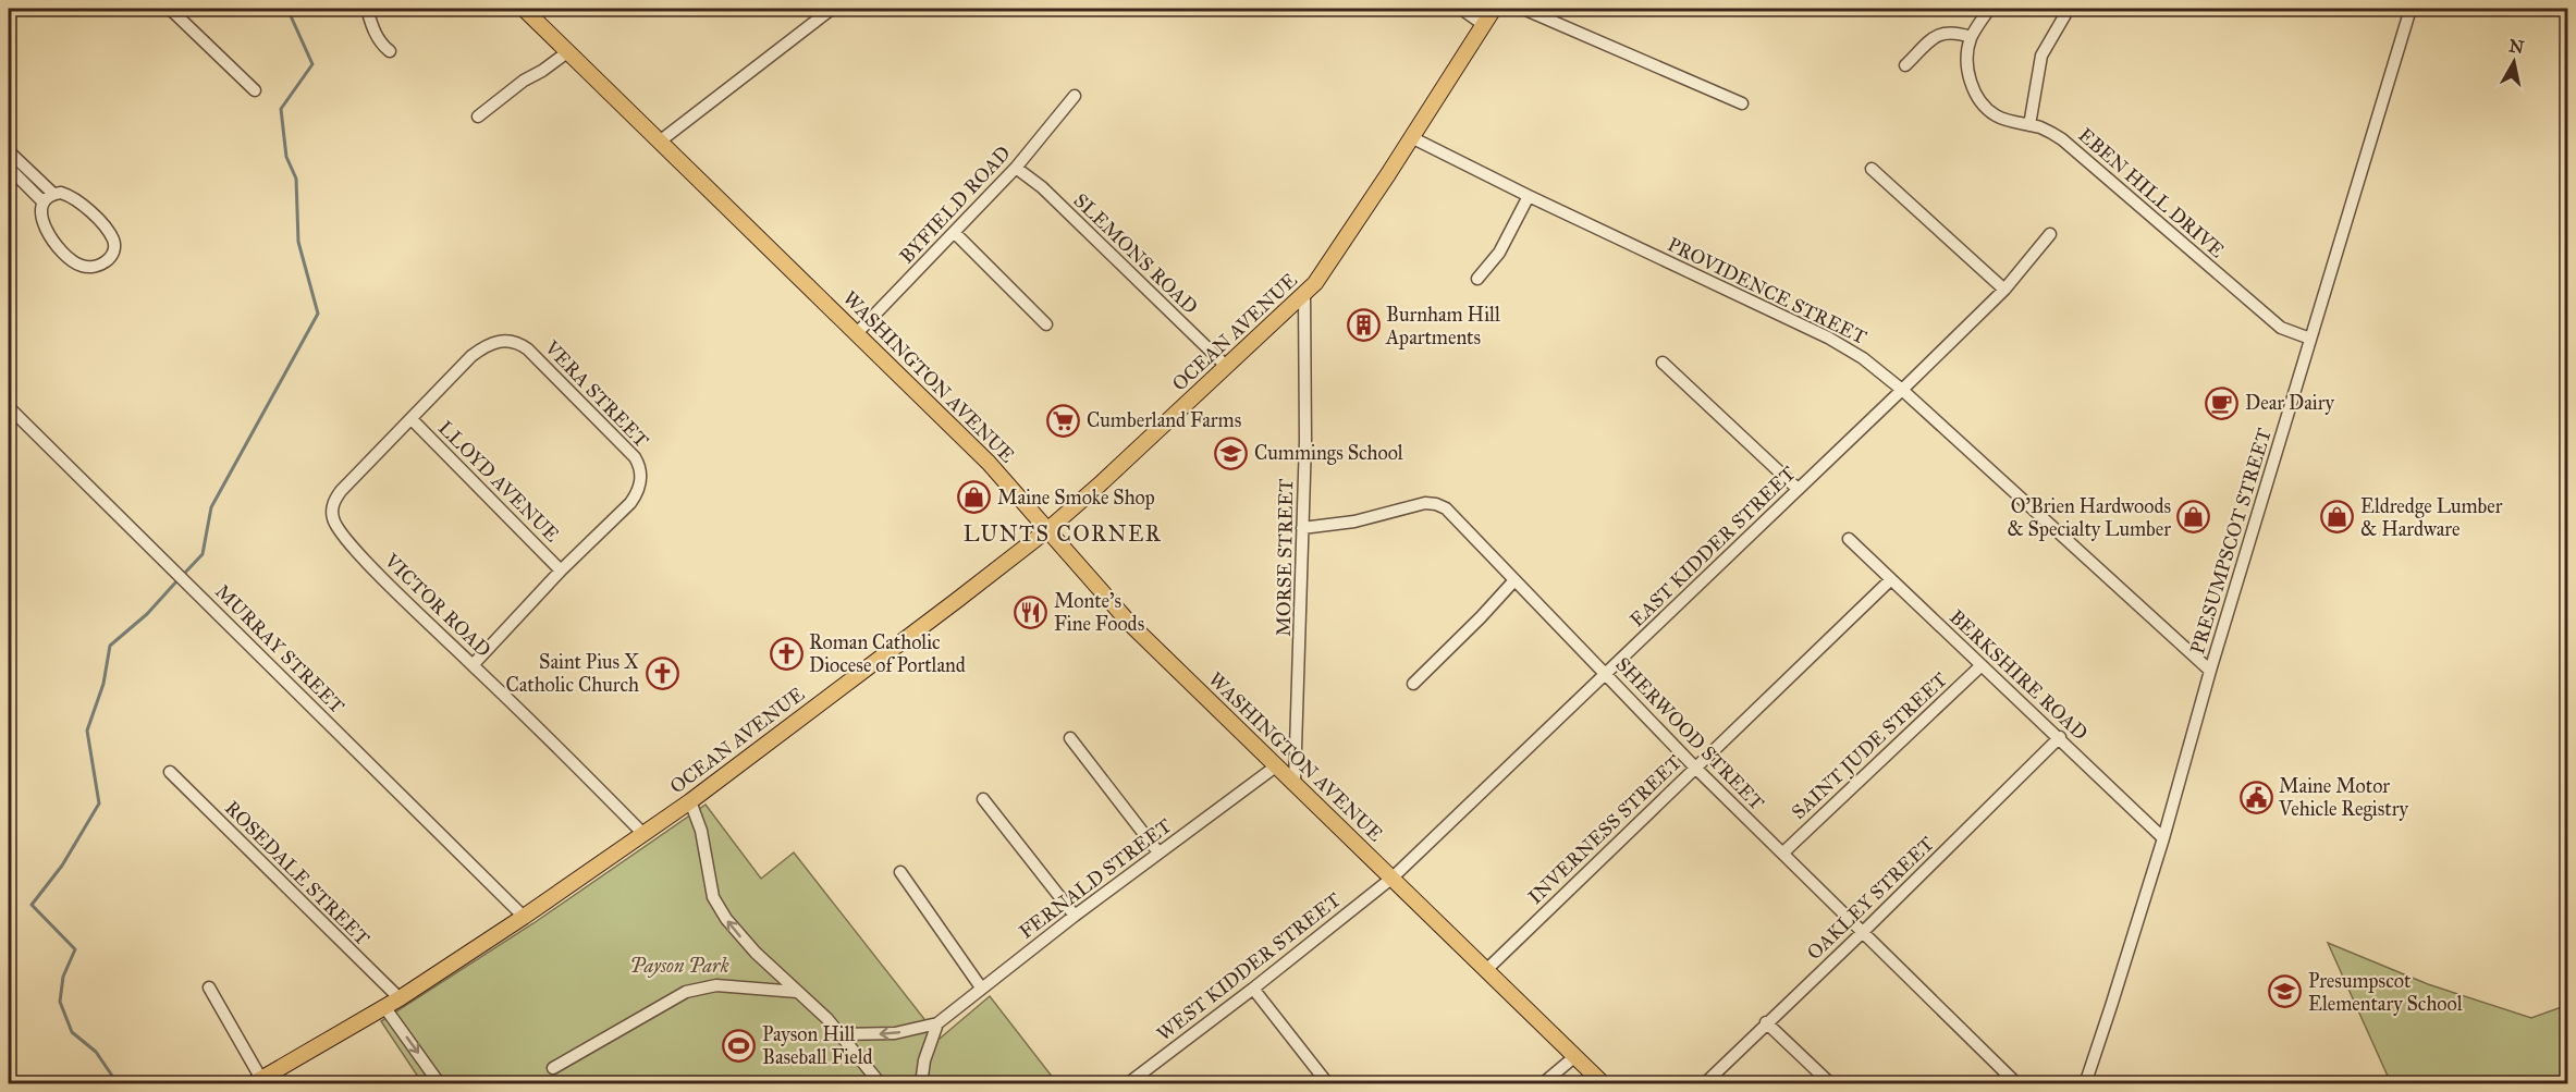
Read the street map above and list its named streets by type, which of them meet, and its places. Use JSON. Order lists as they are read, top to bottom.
{
  "streets": {
    "main road": ["OCEAN AVENUE", "WASHINGTON AVENUE"],
    "street": [
      "EBEN HILL DRIVE",
      "BYFIELD ROAD",
      "SLEMONS ROAD",
      "PROVIDENCE STREET",
      "VERA STREET",
      "LLOYD AVENUE",
      "PRESUMPSCOT STREET",
      "EAST KIDDER STREET",
      "MORSE STREET",
      "VICTOR ROAD",
      "MURRAY STREET",
      "BERKSHIRE ROAD",
      "SHERWOOD STREET",
      "SAINT JUDE STREET",
      "INVERNESS STREET",
      "ROSEDALE STREET",
      "FERNALD STREET",
      "OAKLEY STREET",
      "WEST KIDDER STREET"
    ]
  },
  "crossings": [
    ["EBEN HILL DRIVE", "PRESUMPSCOT STREET"],
    ["BYFIELD ROAD", "SLEMONS ROAD"],
    ["BYFIELD ROAD", "WASHINGTON AVENUE"],
    ["SLEMONS ROAD", "OCEAN AVENUE"],
    ["PROVIDENCE STREET", "OCEAN AVENUE"],
    ["PROVIDENCE STREET", "PRESUMPSCOT STREET"],
    ["PROVIDENCE STREET", "EAST KIDDER STREET"],
    ["OCEAN AVENUE", "WASHINGTON AVENUE"],
    ["OCEAN AVENUE", "MORSE STREET"],
    ["OCEAN AVENUE", "VICTOR ROAD"],
    ["OCEAN AVENUE", "MURRAY STREET"],
    ["OCEAN AVENUE", "ROSEDALE STREET"],
    ["WASHINGTON AVENUE", "EAST KIDDER STREET"],
    ["WASHINGTON AVENUE", "MORSE STREET"],
    ["WASHINGTON AVENUE", "INVERNESS STREET"],
    ["WASHINGTON AVENUE", "FERNALD STREET"],
    ["WASHINGTON AVENUE", "WEST KIDDER STREET"],
    ["VERA STREET", "LLOYD AVENUE"],
    ["VERA STREET", "VICTOR ROAD"],
    ["LLOYD AVENUE", "VICTOR ROAD"],
    ["PRESUMPSCOT STREET", "BERKSHIRE ROAD"],
    ["EAST KIDDER STREET", "SHERWOOD STREET"],
    ["EAST KIDDER STREET", "WEST KIDDER STREET"],
    ["MORSE STREET", "SHERWOOD STREET"],
    ["BERKSHIRE ROAD", "SAINT JUDE STREET"],
    ["BERKSHIRE ROAD", "INVERNESS STREET"],
    ["BERKSHIRE ROAD", "OAKLEY STREET"],
    ["SHERWOOD STREET", "SAINT JUDE STREET"],
    ["SHERWOOD STREET", "INVERNESS STREET"],
    ["SHERWOOD STREET", "OAKLEY STREET"]
  ],
  "districts": ["LUNTS CORNER"],
  "parks": ["Payson Park"],
  "places": {
    "building": ["Burnham Hill Apartments"],
    "cafe": ["Dear Dairy"],
    "supermarket": ["Cumberland Farms"],
    "school or university": ["Cummings School", "Presumpscot Elementary School"],
    "shop": ["Maine Smoke Shop", "O'Brien Hardwoods & Specialty Lumber", "Eldredge Lumber & Hardware"],
    "restaurant": ["Monte's Fine Foods"],
    "church": ["Roman Catholic Diocese of Portland", "Saint Pius X Catholic Church"],
    "public building": ["Maine Motor Vehicle Registry"],
    "sports": ["Payson Hill Baseball Field"]
  },
  "north": "top"
}
